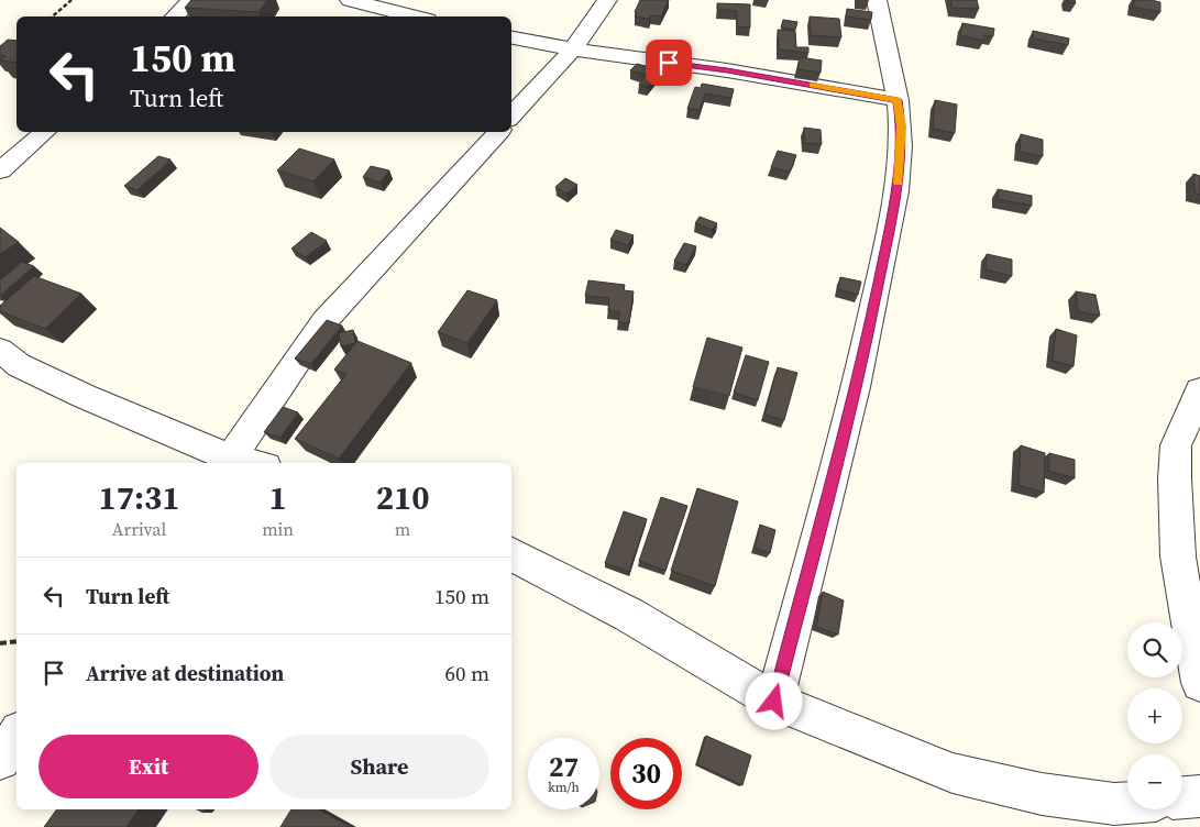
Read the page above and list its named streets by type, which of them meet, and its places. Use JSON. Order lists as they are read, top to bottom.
{
  "page": {
    "turn": ["150 m", "Turn left"],
    "eta": [
      "17:31",
      "Arrival",
      "1",
      "min",
      "210",
      "m"
    ],
    "list": [
      {
        "name": "Turn left",
        "value": "150 m"
      },
      {
        "name": "Arrive at destination",
        "value": "60 m"
      }
    ],
    "map_buttons": ["+", "−"],
    "buttons": ["Exit", "Share"],
    "speed": "27 km/h",
    "limit": "30"
  }
}
